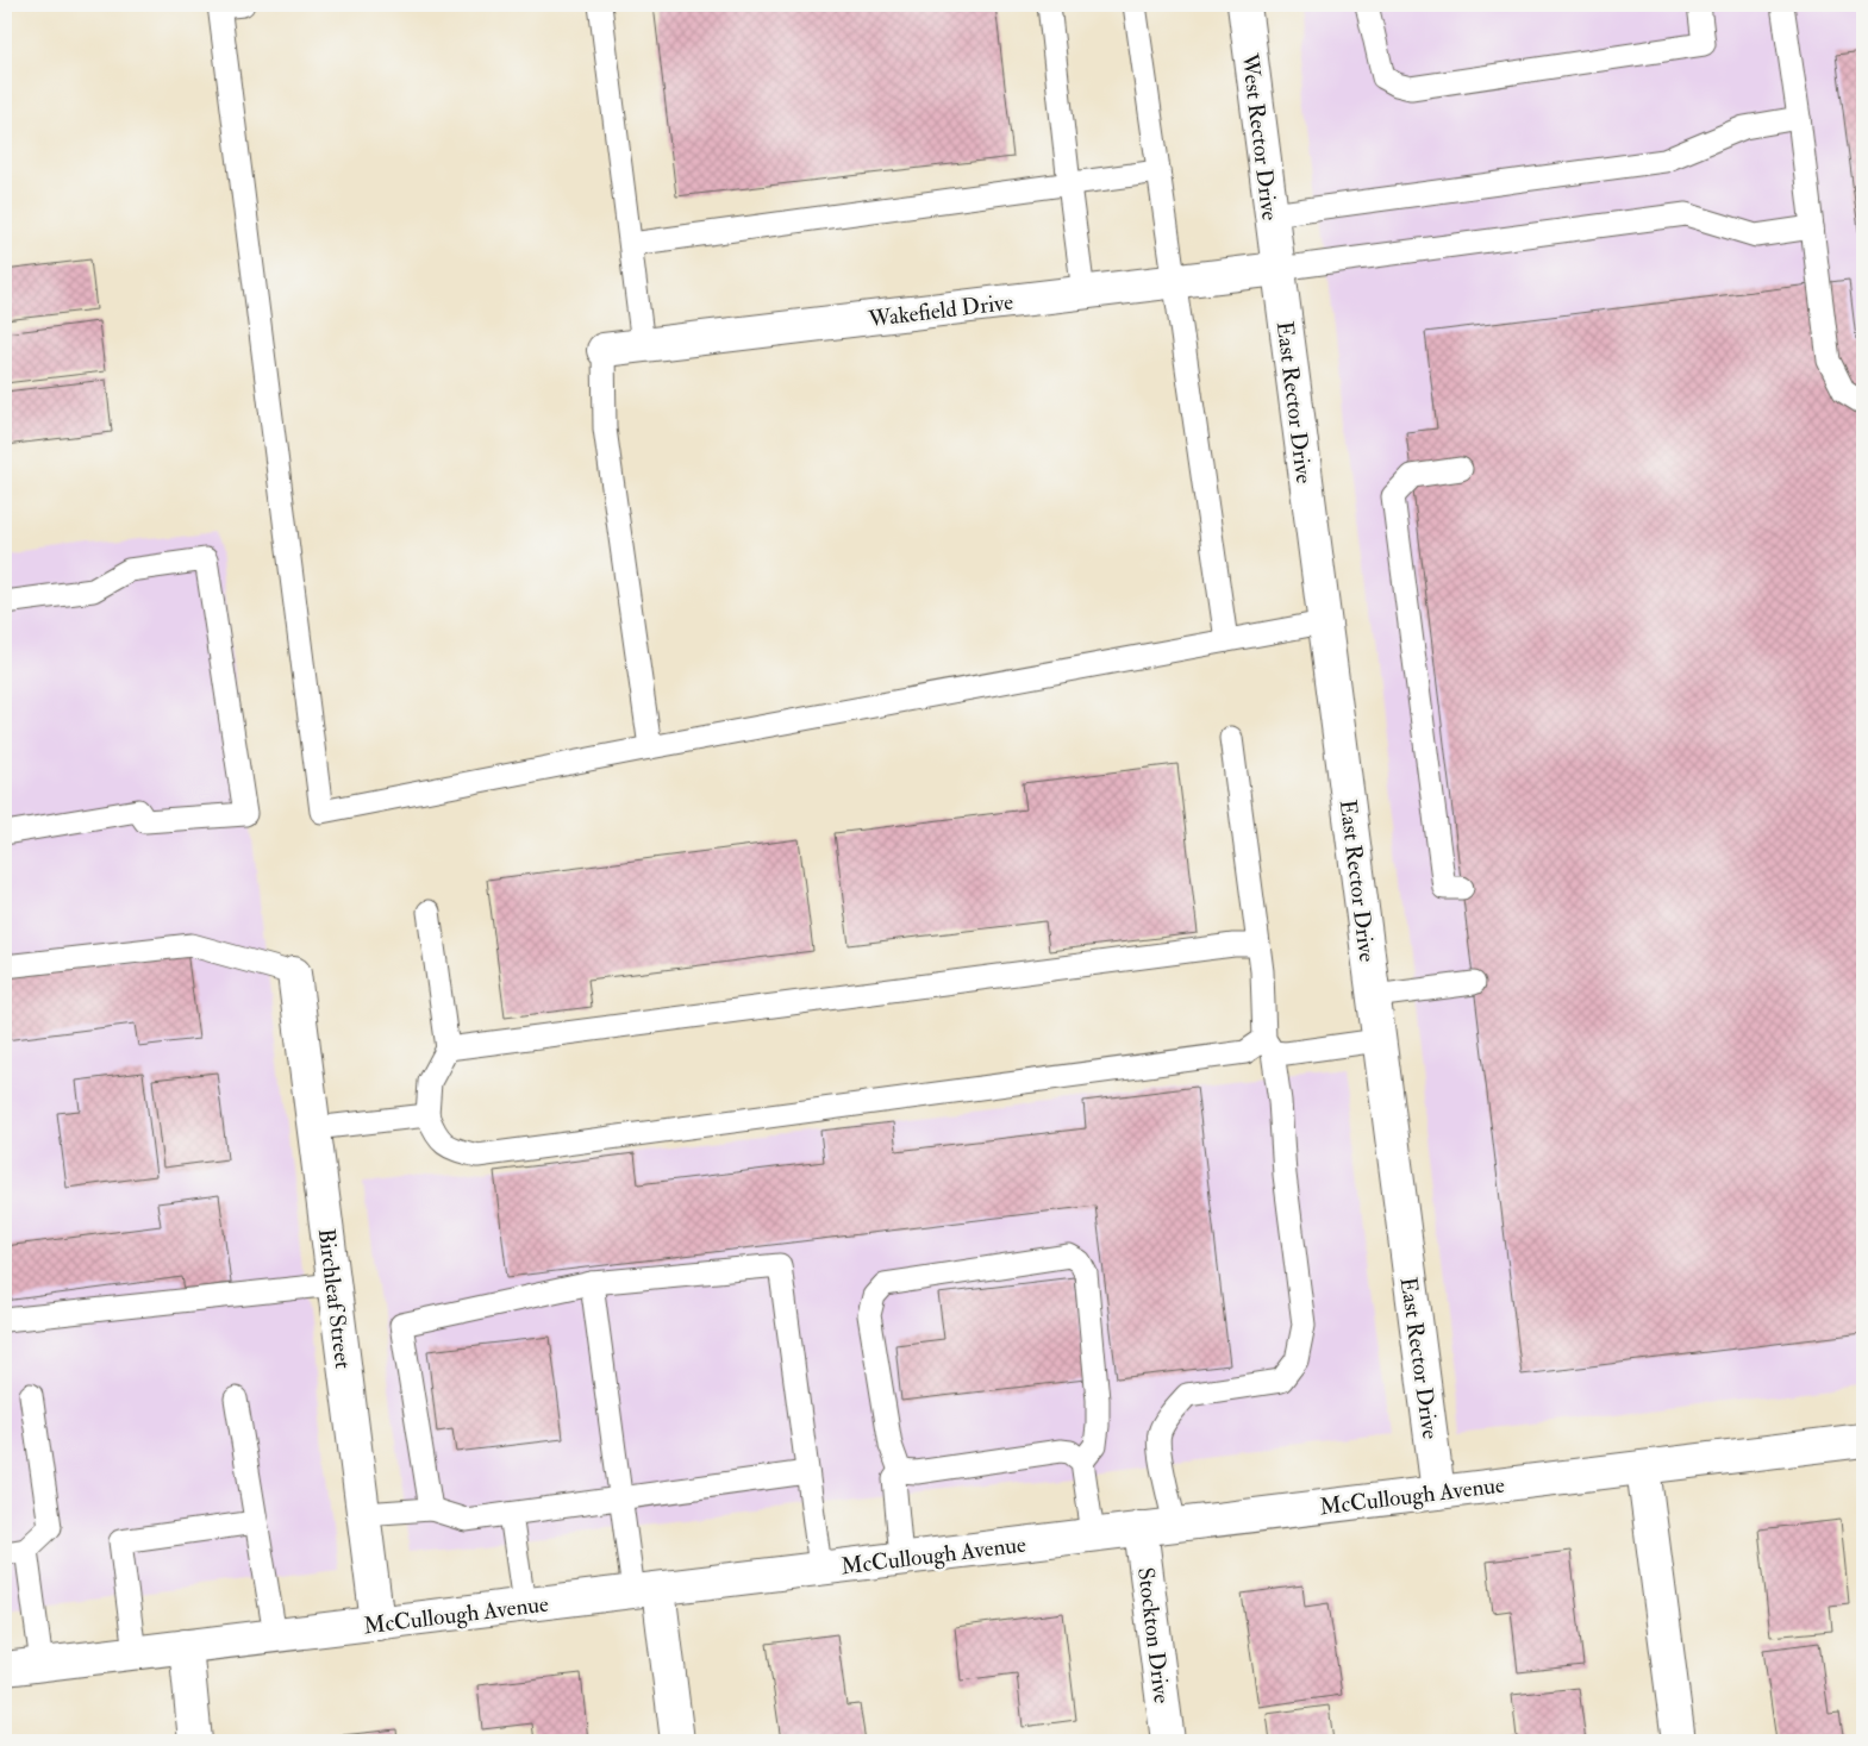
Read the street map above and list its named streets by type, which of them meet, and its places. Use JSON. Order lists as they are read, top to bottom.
{
  "streets": {
    "street": [
      "West Rector Drive",
      "Wakefield Drive",
      "East Rector Drive",
      "Birchleaf Street",
      "McCullough Avenue",
      "Stockton Drive"
    ]
  },
  "crossings": [
    ["West Rector Drive", "Wakefield Drive"],
    ["West Rector Drive", "East Rector Drive"],
    ["Wakefield Drive", "East Rector Drive"],
    ["East Rector Drive", "McCullough Avenue"],
    ["Birchleaf Street", "McCullough Avenue"],
    ["McCullough Avenue", "Stockton Drive"]
  ]
}
